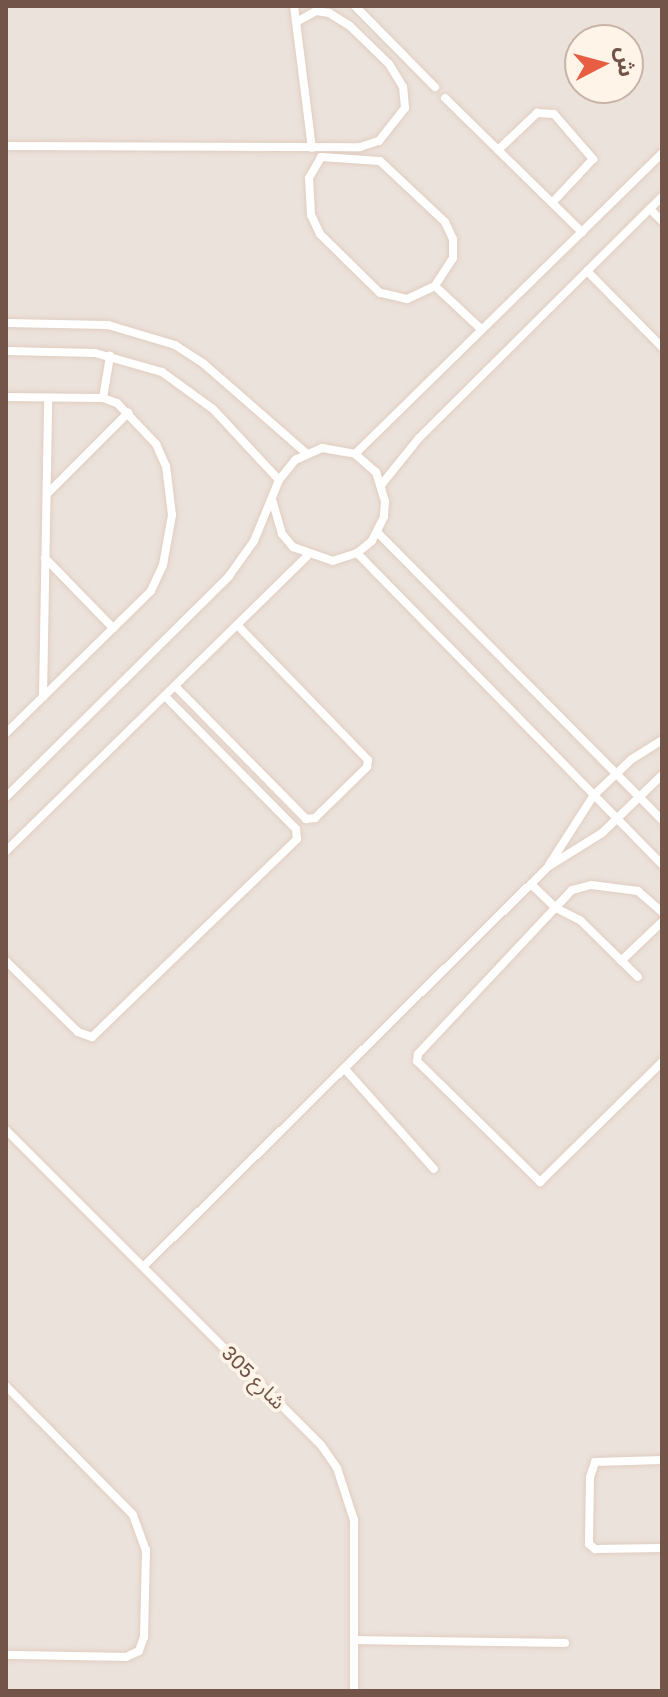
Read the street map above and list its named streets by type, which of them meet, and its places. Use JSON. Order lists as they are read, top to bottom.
{
  "streets": {
    "lane": ["شارع 305"]
  },
  "north": "right"
}
